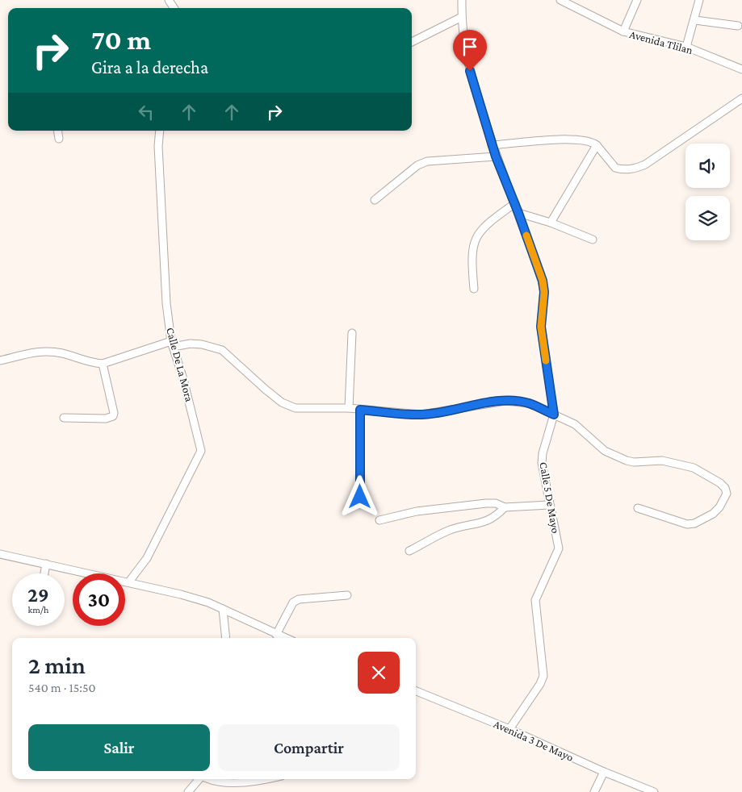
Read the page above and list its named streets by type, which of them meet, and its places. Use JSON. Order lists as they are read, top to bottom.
{
  "streets": {
    "street": [
      "Avenida Tlilan",
      "Calle De La Mora",
      "Calle 5 De Mayo",
      "Avenida 3 De Mayo"
    ]
  },
  "crossings": [
    ["Calle 5 De Mayo", "Avenida 3 De Mayo"]
  ],
  "page": {
    "turn": ["70 m", "Gira a la derecha"],
    "speed": "29 km/h",
    "limit": "30",
    "heading": ["2 min", "540 m · 15:50"],
    "buttons": ["Salir", "Compartir"]
  }
}
